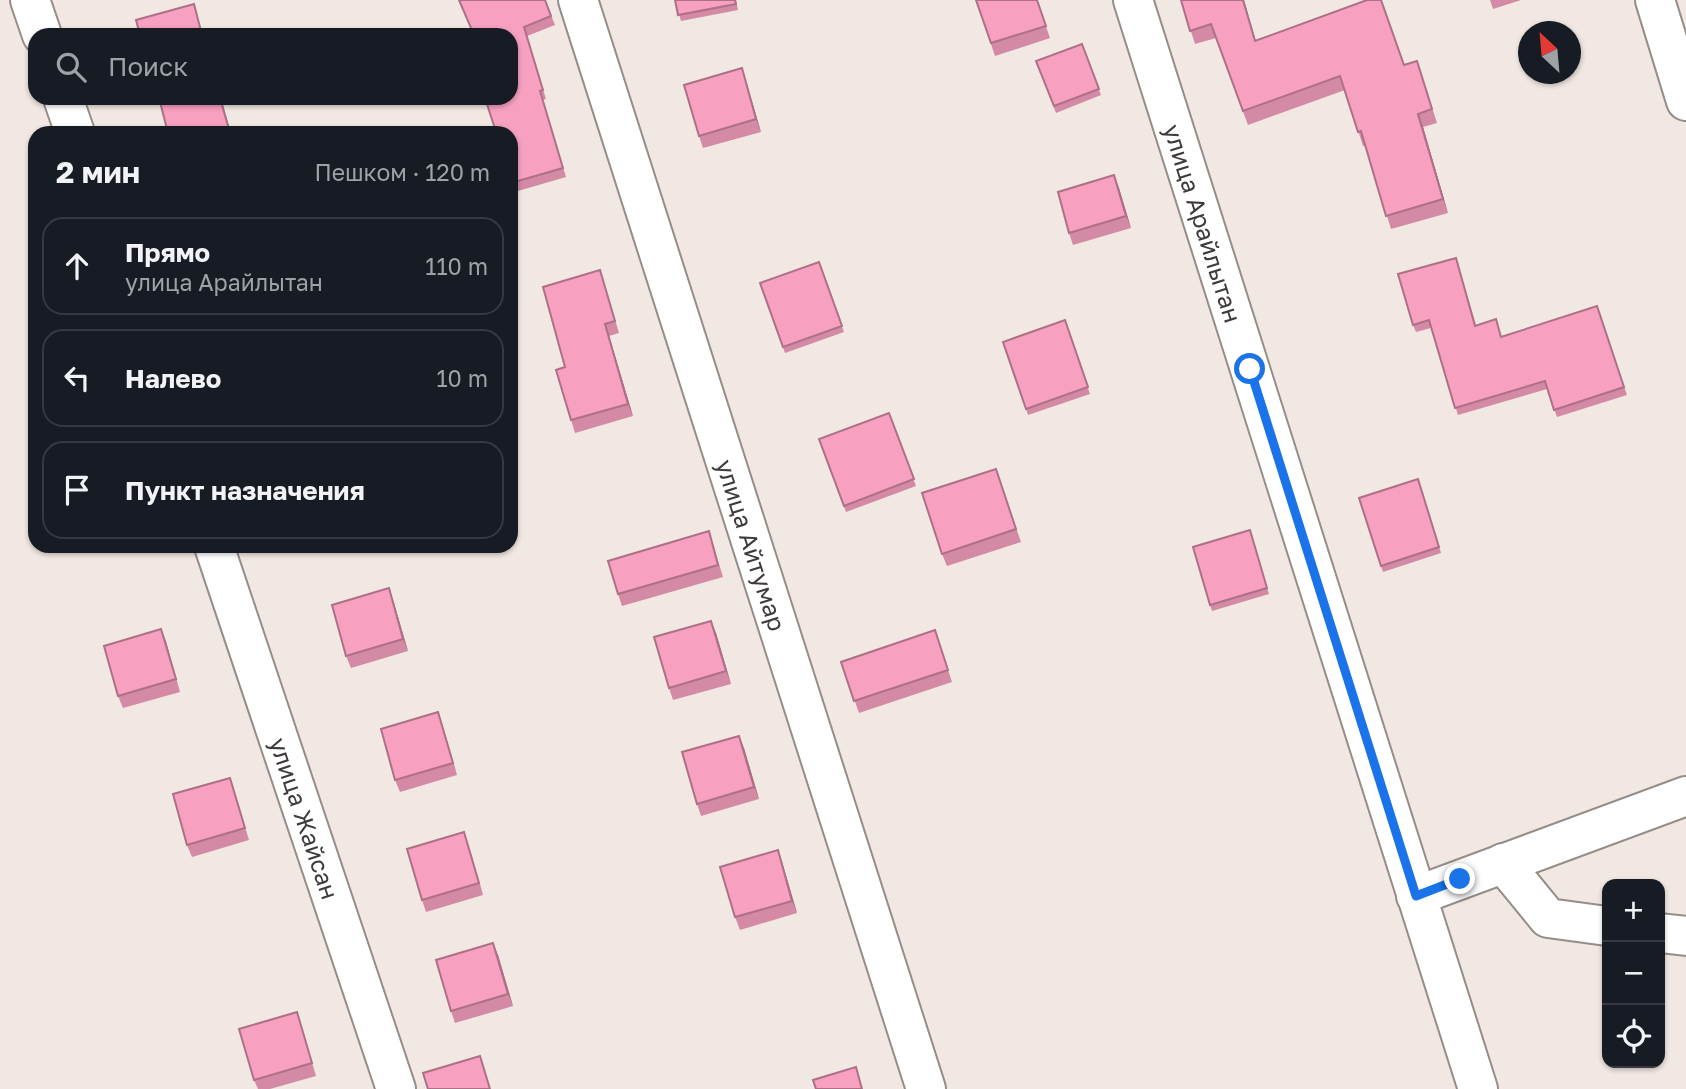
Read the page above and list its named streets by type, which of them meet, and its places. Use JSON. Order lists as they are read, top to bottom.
{
  "streets": {
    "street": ["улица Арайлытан", "улица Айтумар", "улица Жайсан"]
  },
  "north": "top left",
  "page": {
    "search": "Поиск",
    "heading": ["2 мин", "Пешком · 120 m"],
    "list": [
      ["Прямо", "улица Арайлытан", "110 m"],
      ["Налево", "10 m"],
      "Пункт назначения"
    ],
    "map_buttons": ["+", "−"]
  }
}
